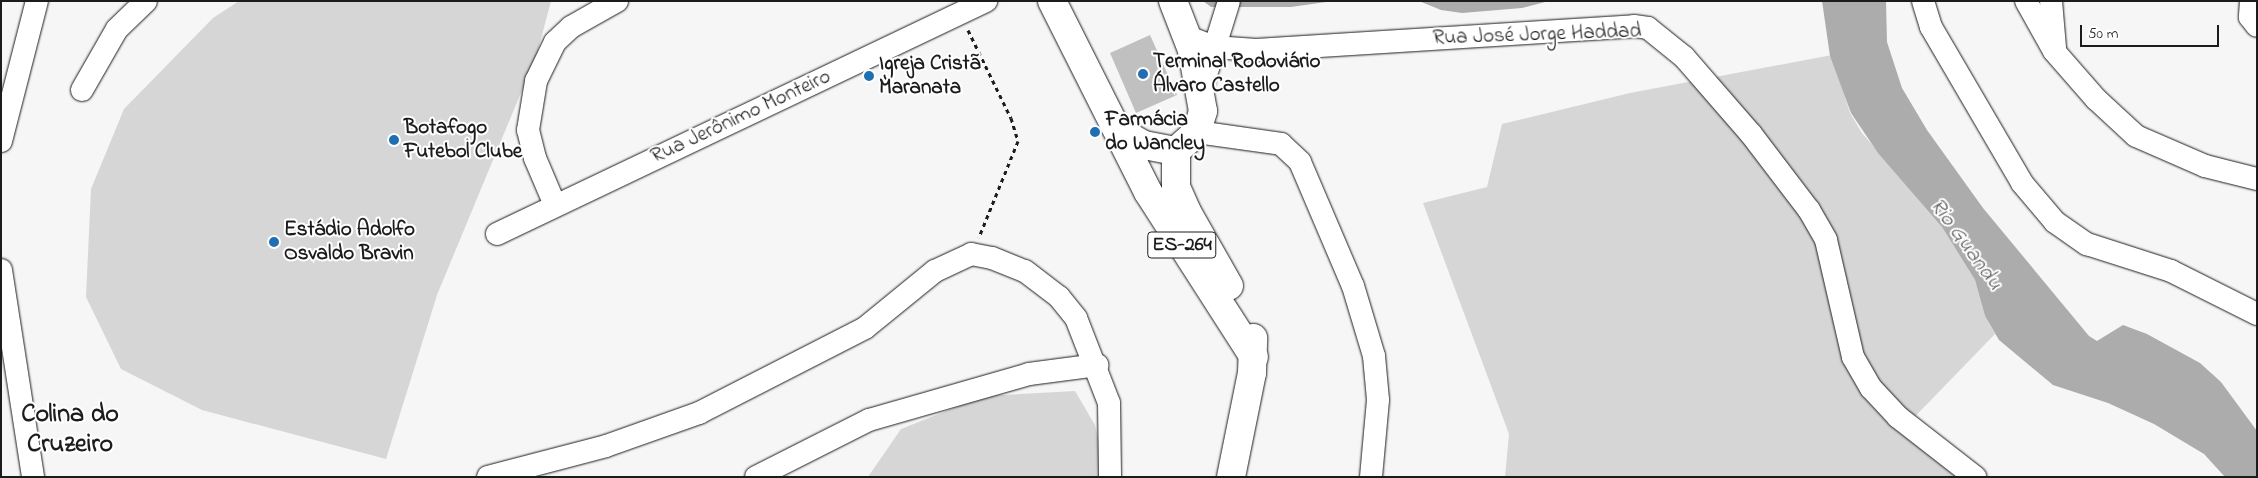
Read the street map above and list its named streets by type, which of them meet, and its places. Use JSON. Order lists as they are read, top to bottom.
{
  "streets": {
    "main road": ["ES-264"],
    "street": ["Rua José Jorge Haddad", "Rua Jerônimo Monteiro"]
  },
  "districts": ["Colina do Cruzeiro"],
  "water": ["Rio Guandu"],
  "places": [
    "Terminal Rodoviário Álvaro Castello",
    "Igreja Cristã Maranata",
    "Farmácia do Wancley",
    "Botafogo Futebol Clube",
    "Estádio Adolfo Osvaldo Bravin"
  ],
  "scale_bar": "50 m"
}
